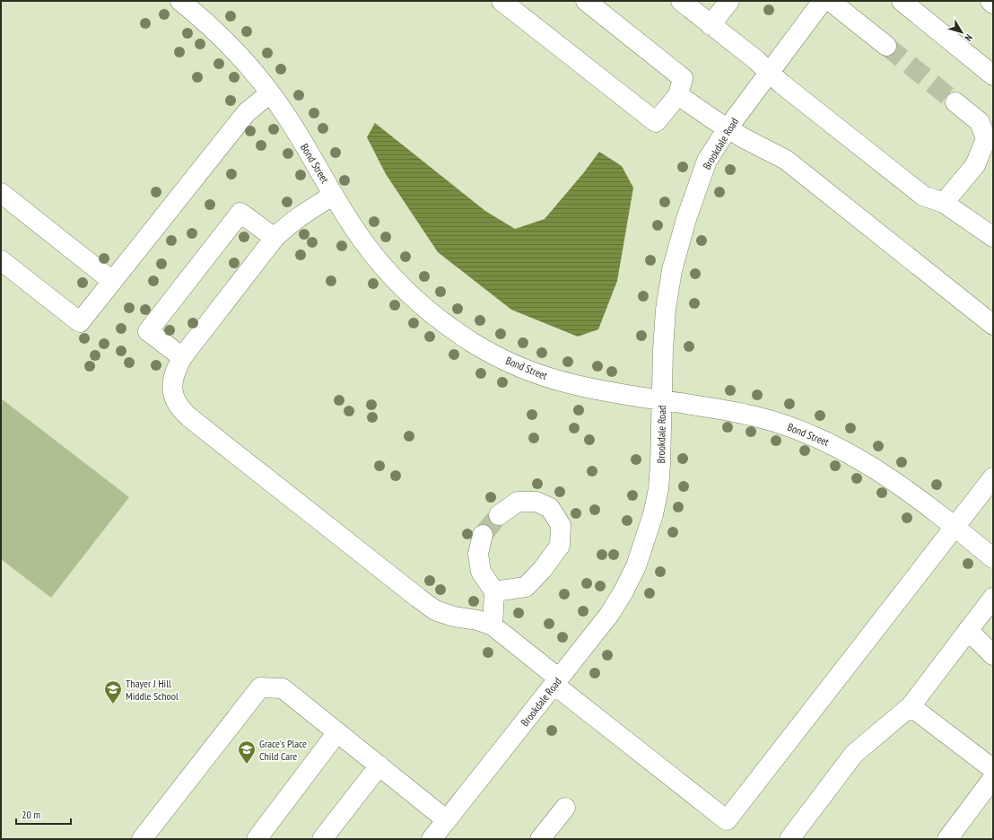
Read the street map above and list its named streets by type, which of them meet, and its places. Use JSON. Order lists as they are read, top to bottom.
{
  "streets": {
    "street": ["Brookdale Road", "Bond Street"]
  },
  "crossings": [
    ["Brookdale Road", "Bond Street"]
  ],
  "places": {
    "school or university": ["Thayer J Hill Middle School", "Grace's Place Child Care"]
  },
  "scale_bar": "20 m",
  "north": "bottom right"
}
